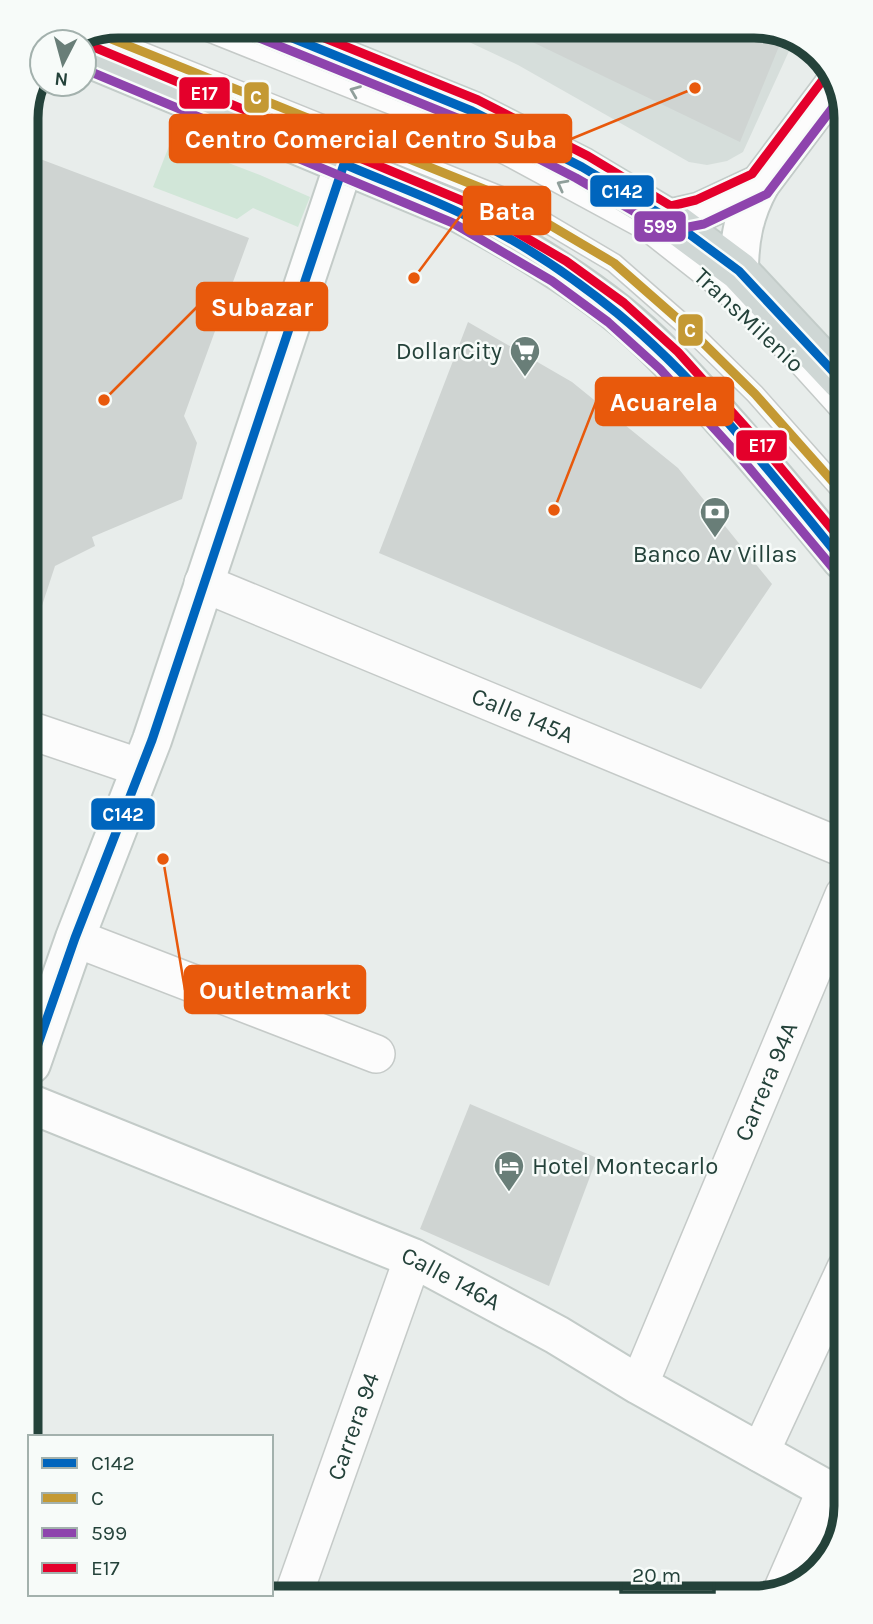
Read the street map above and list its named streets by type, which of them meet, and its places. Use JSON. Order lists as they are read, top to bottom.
{
  "streets": {
    "main road": ["Calle 146A"],
    "street": ["Calle 145A", "Carrera 94A", "Carrera 94"],
    "lane": ["TransMilenio"]
  },
  "crossings": [
    ["Carrera 94A", "Calle 146A"],
    ["Calle 146A", "Carrera 94"]
  ],
  "places": {
    "other": [
      "Centro Comercial Centro Suba",
      "Bata",
      "Subazar",
      "Acuarela",
      "Outletmarkt"
    ],
    "supermarket": ["DollarCity"],
    "bank": ["Banco Av Villas"],
    "hotel": ["Hotel Montecarlo"]
  },
  "lines": [
    "transit line C142",
    "transit line 599",
    "transit line E17",
    "transit line C"
  ],
  "legend": [
    "C142",
    "C",
    "599",
    "E17"
  ],
  "scale_bar": "20 m",
  "north": "bottom"
}
